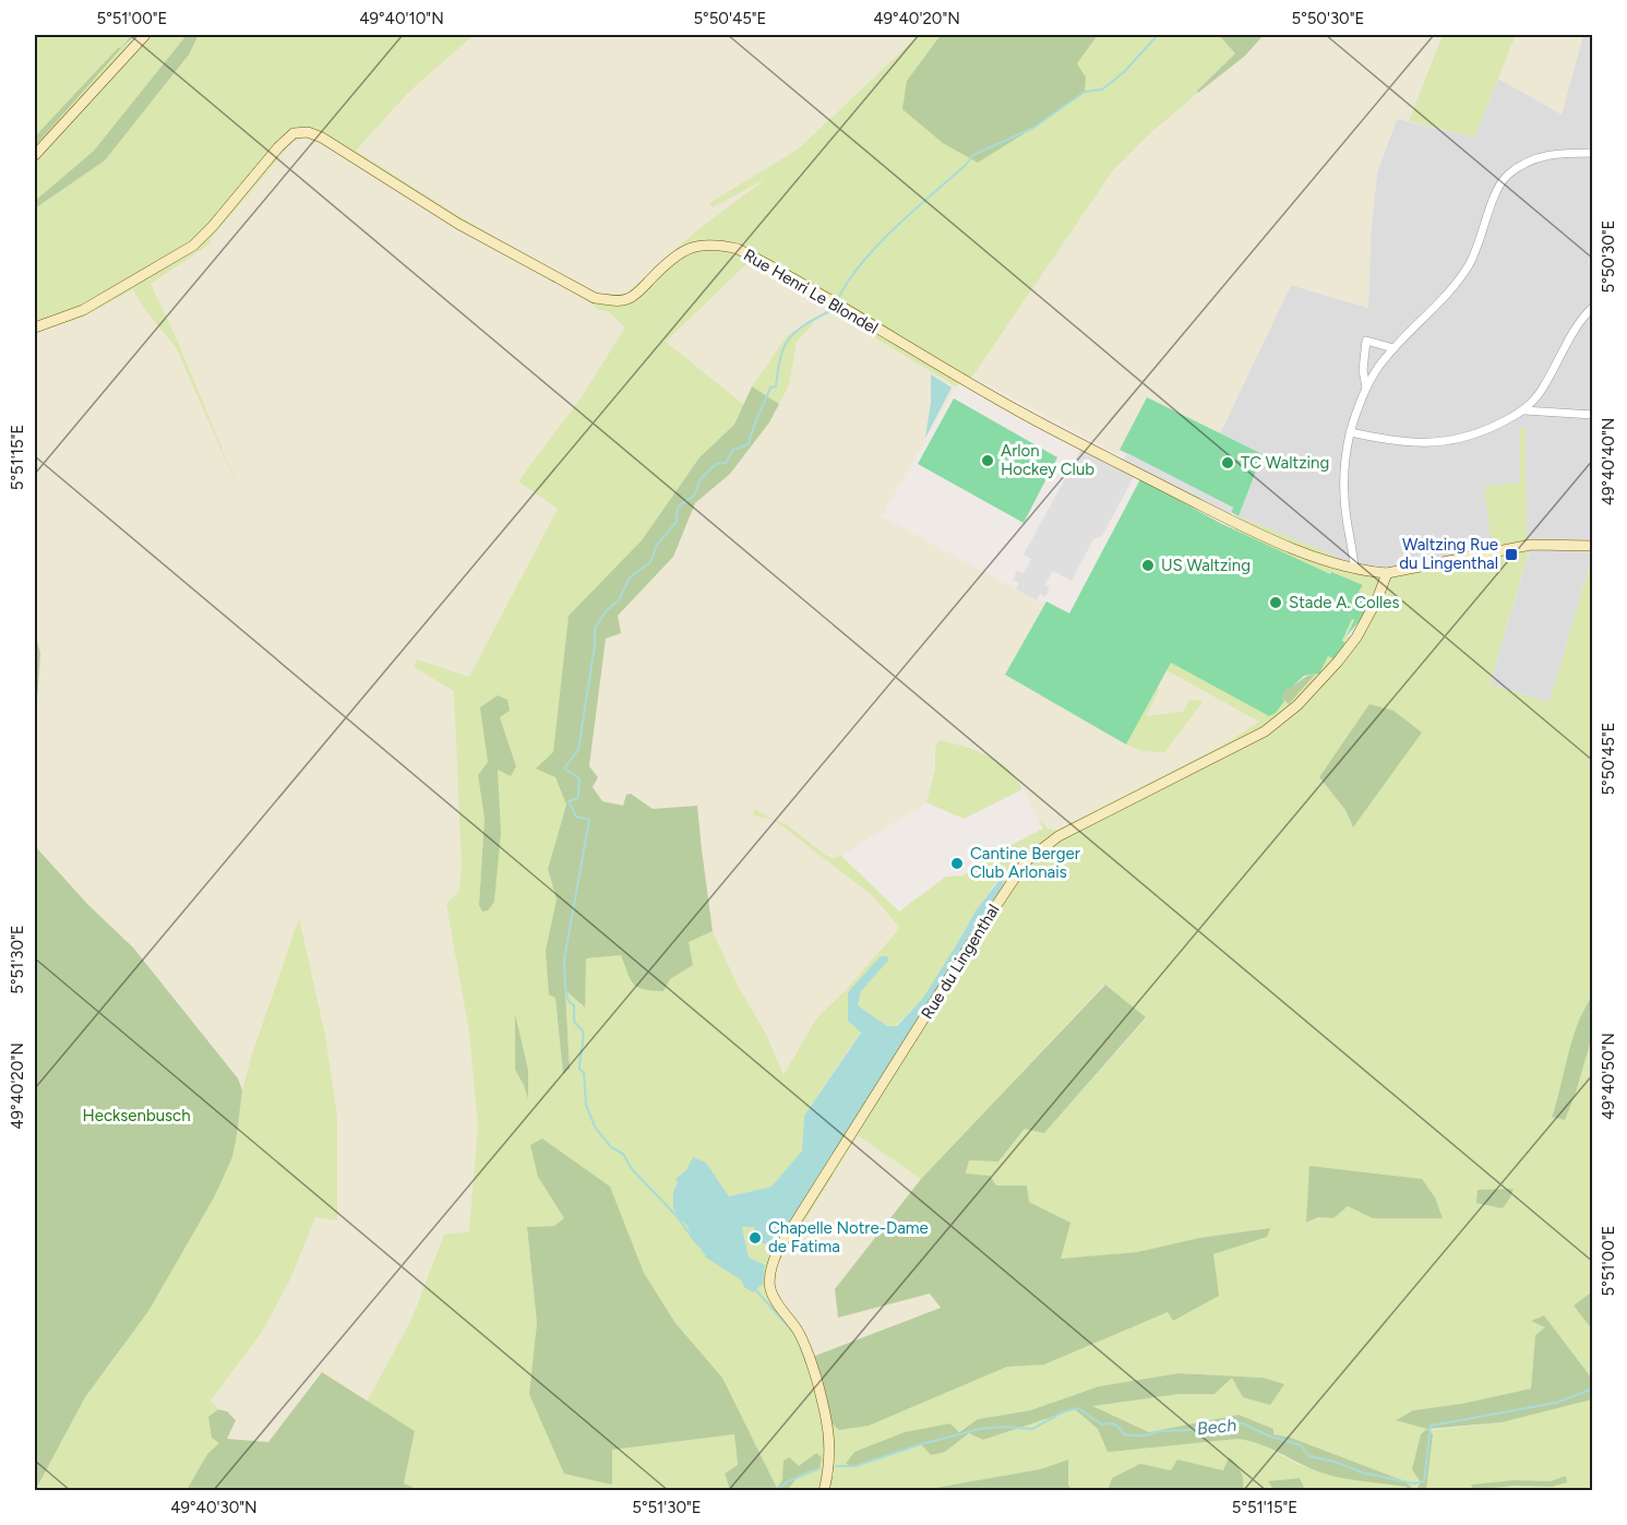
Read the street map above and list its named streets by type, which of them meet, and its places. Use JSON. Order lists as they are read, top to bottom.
{
  "streets": {
    "street": ["Rue Henri Le Blondel", "Rue du Lingenthal"]
  },
  "water": ["Bech"],
  "parks": ["Hecksenbusch"],
  "places": {
    "other": [
      "Arlon Hockey Club",
      "TC Waltzing",
      "US Waltzing",
      "Stade A. Colles",
      "Cantine Berger Club Arlonais",
      "Chapelle Notre-Dame de Fatima"
    ],
    "transit": ["Waltzing Rue du Lingenthal"]
  },
  "coordinates": [
    "5°51'00\"E",
    "49°40'10\"N",
    "5°50'45\"E",
    "49°40'20\"N",
    "5°50'30\"E",
    "5°51'15\"E",
    "49°40'40\"N",
    "5°51'30\"E",
    "49°40'50\"N",
    "49°40'30\"N"
  ]
}
